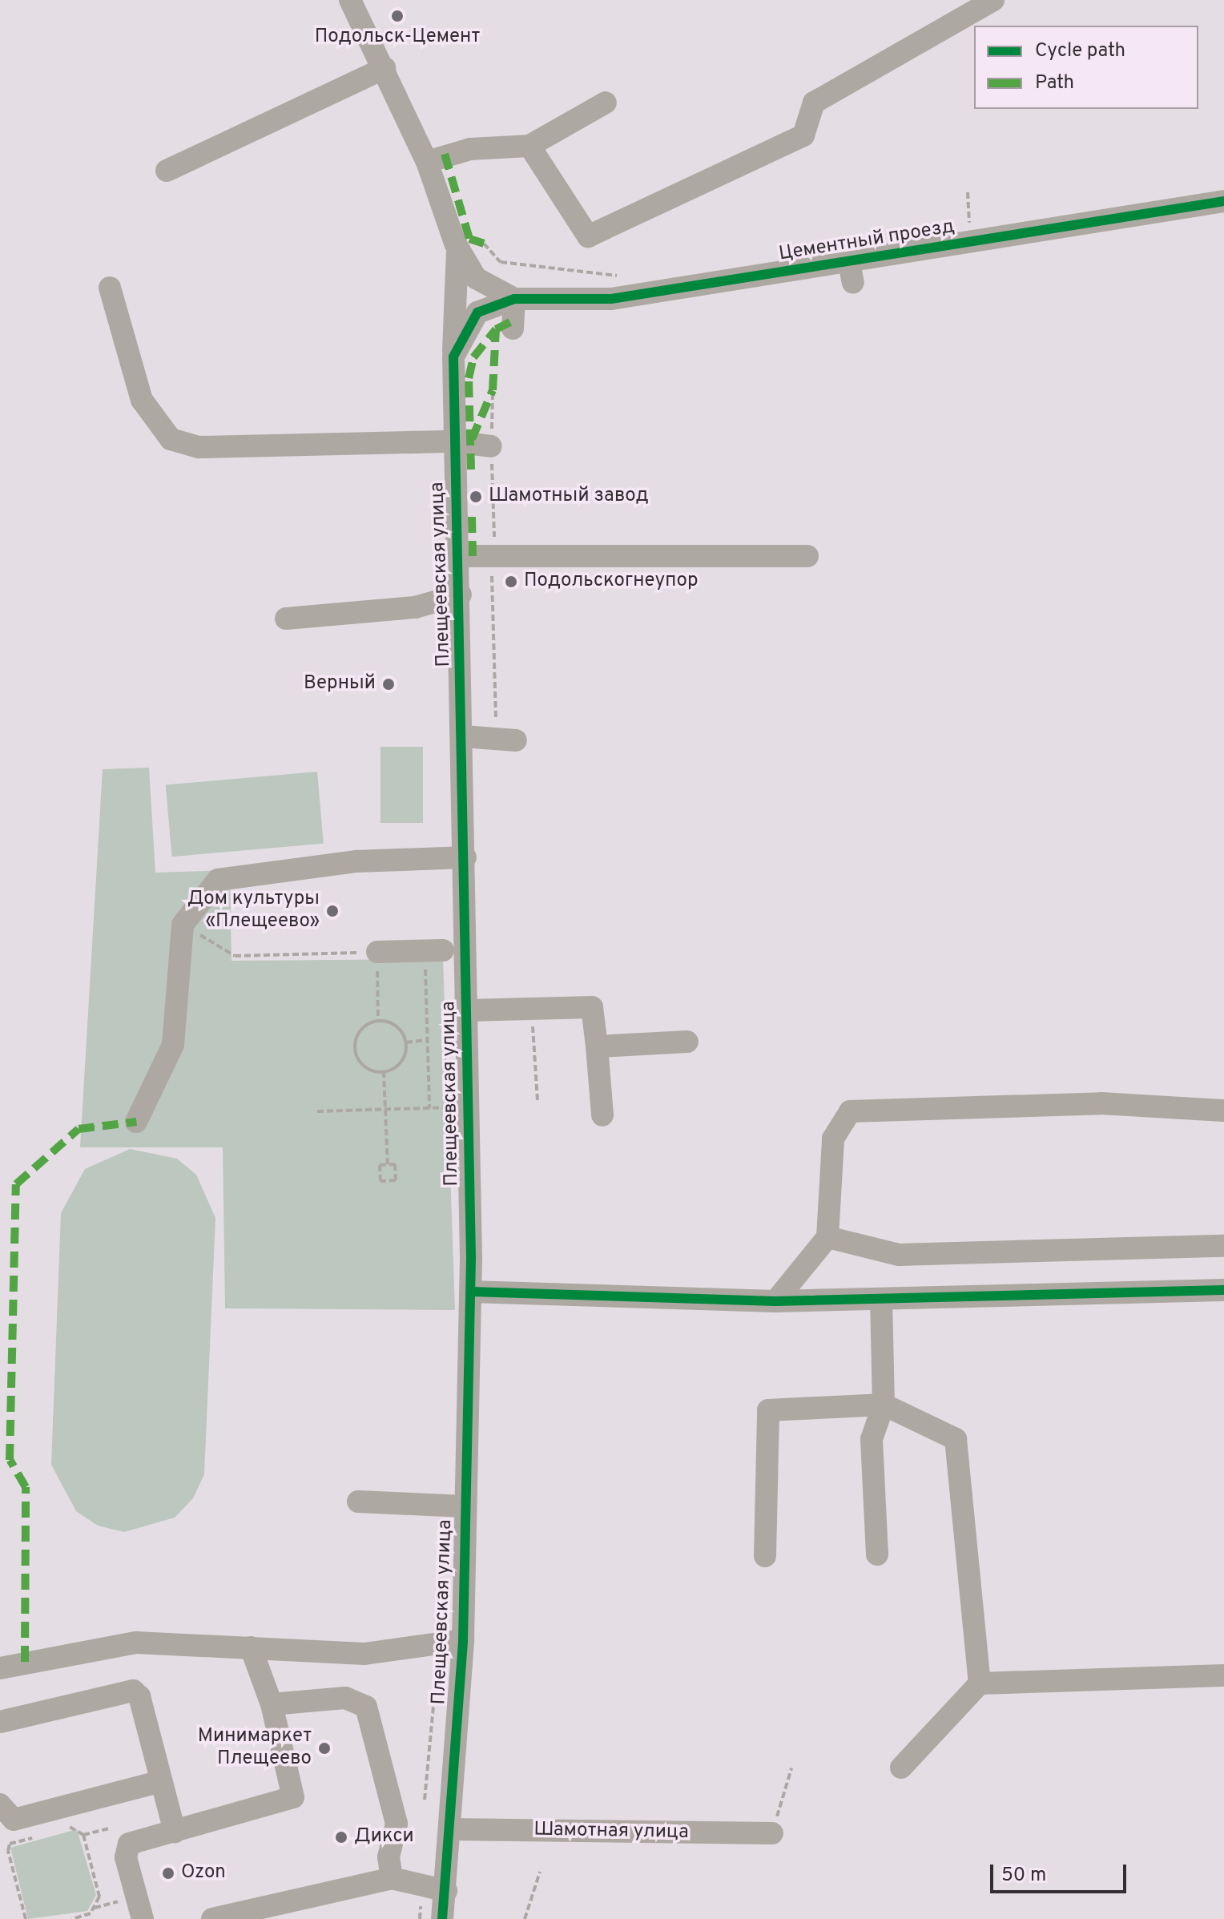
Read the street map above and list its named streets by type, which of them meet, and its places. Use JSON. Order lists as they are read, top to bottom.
{
  "streets": {
    "street": ["Цементный проезд", "Плещеевская улица", "Шамотная улица"]
  },
  "crossings": [
    ["Цементный проезд", "Плещеевская улица"],
    ["Плещеевская улица", "Шамотная улица"]
  ],
  "places": [
    "Подольск-Цемент",
    "Шамотный завод",
    "Подольскогнеупор",
    "Верный",
    "Дом культуры «Плещеево»",
    "Минимаркет Плещеево",
    "Дикси",
    "Ozon"
  ],
  "legend": ["Cycle path", "Path"],
  "scale_bar": "50 m"
}
